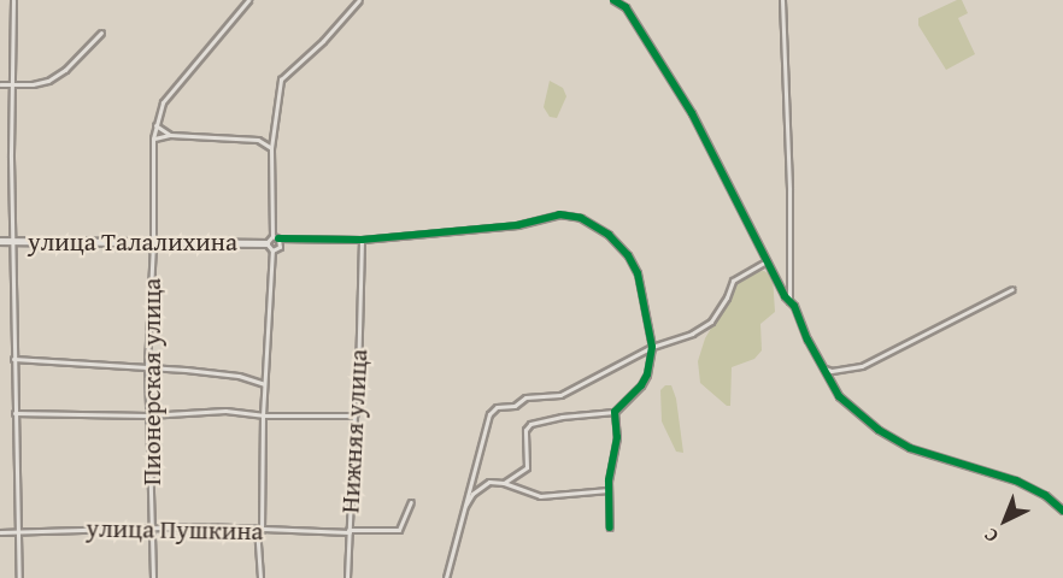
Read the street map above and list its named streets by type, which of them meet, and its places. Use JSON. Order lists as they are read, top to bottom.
{
  "streets": {
    "street": [
      "улица Талалихина",
      "Пионерская улица",
      "Нижняя улица",
      "улица Пушкина"
    ]
  },
  "crossings": [
    ["улица Талалихина", "Пионерская улица"],
    ["Пионерская улица", "улица Пушкина"],
    ["Нижняя улица", "улица Пушкина"]
  ],
  "north": "bottom left"
}
